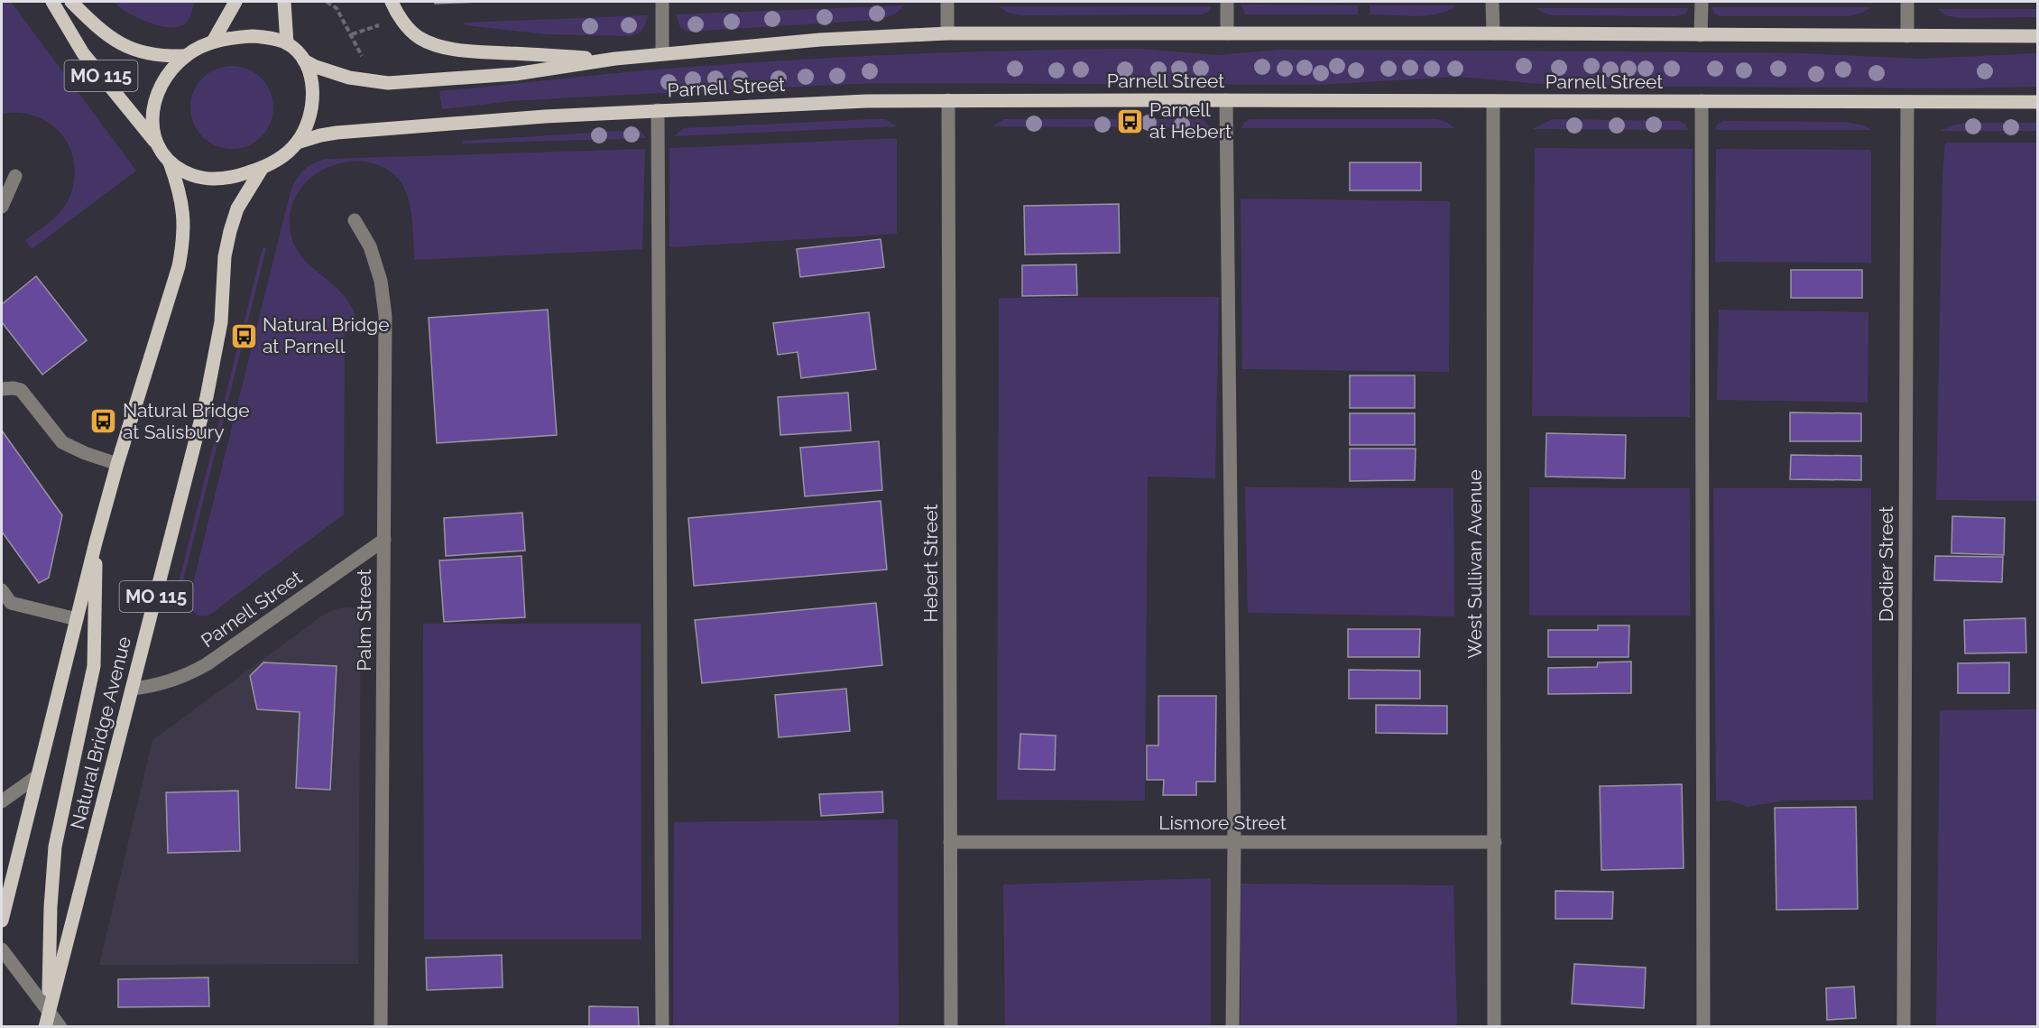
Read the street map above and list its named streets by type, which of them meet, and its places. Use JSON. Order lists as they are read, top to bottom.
{
  "streets": {
    "main road": ["MO 115", "Parnell Street", "Natural Bridge Avenue"],
    "street": [
      "Hebert Street",
      "West Sullivan Avenue",
      "Dodier Street",
      "Palm Street",
      "Lismore Street"
    ]
  },
  "crossings": [
    ["MO 115", "Parnell Street"],
    ["MO 115", "Natural Bridge Avenue"],
    ["Parnell Street", "Hebert Street"],
    ["Parnell Street", "West Sullivan Avenue"],
    ["Parnell Street", "Dodier Street"],
    ["Parnell Street", "Palm Street"],
    ["Parnell Street", "Natural Bridge Avenue"],
    ["Hebert Street", "Lismore Street"],
    ["West Sullivan Avenue", "Lismore Street"]
  ],
  "places": {
    "bus stop": ["Parnell at Hebert", "Natural Bridge at Parnell", "Natural Bridge at Salisbury"]
  }
}
